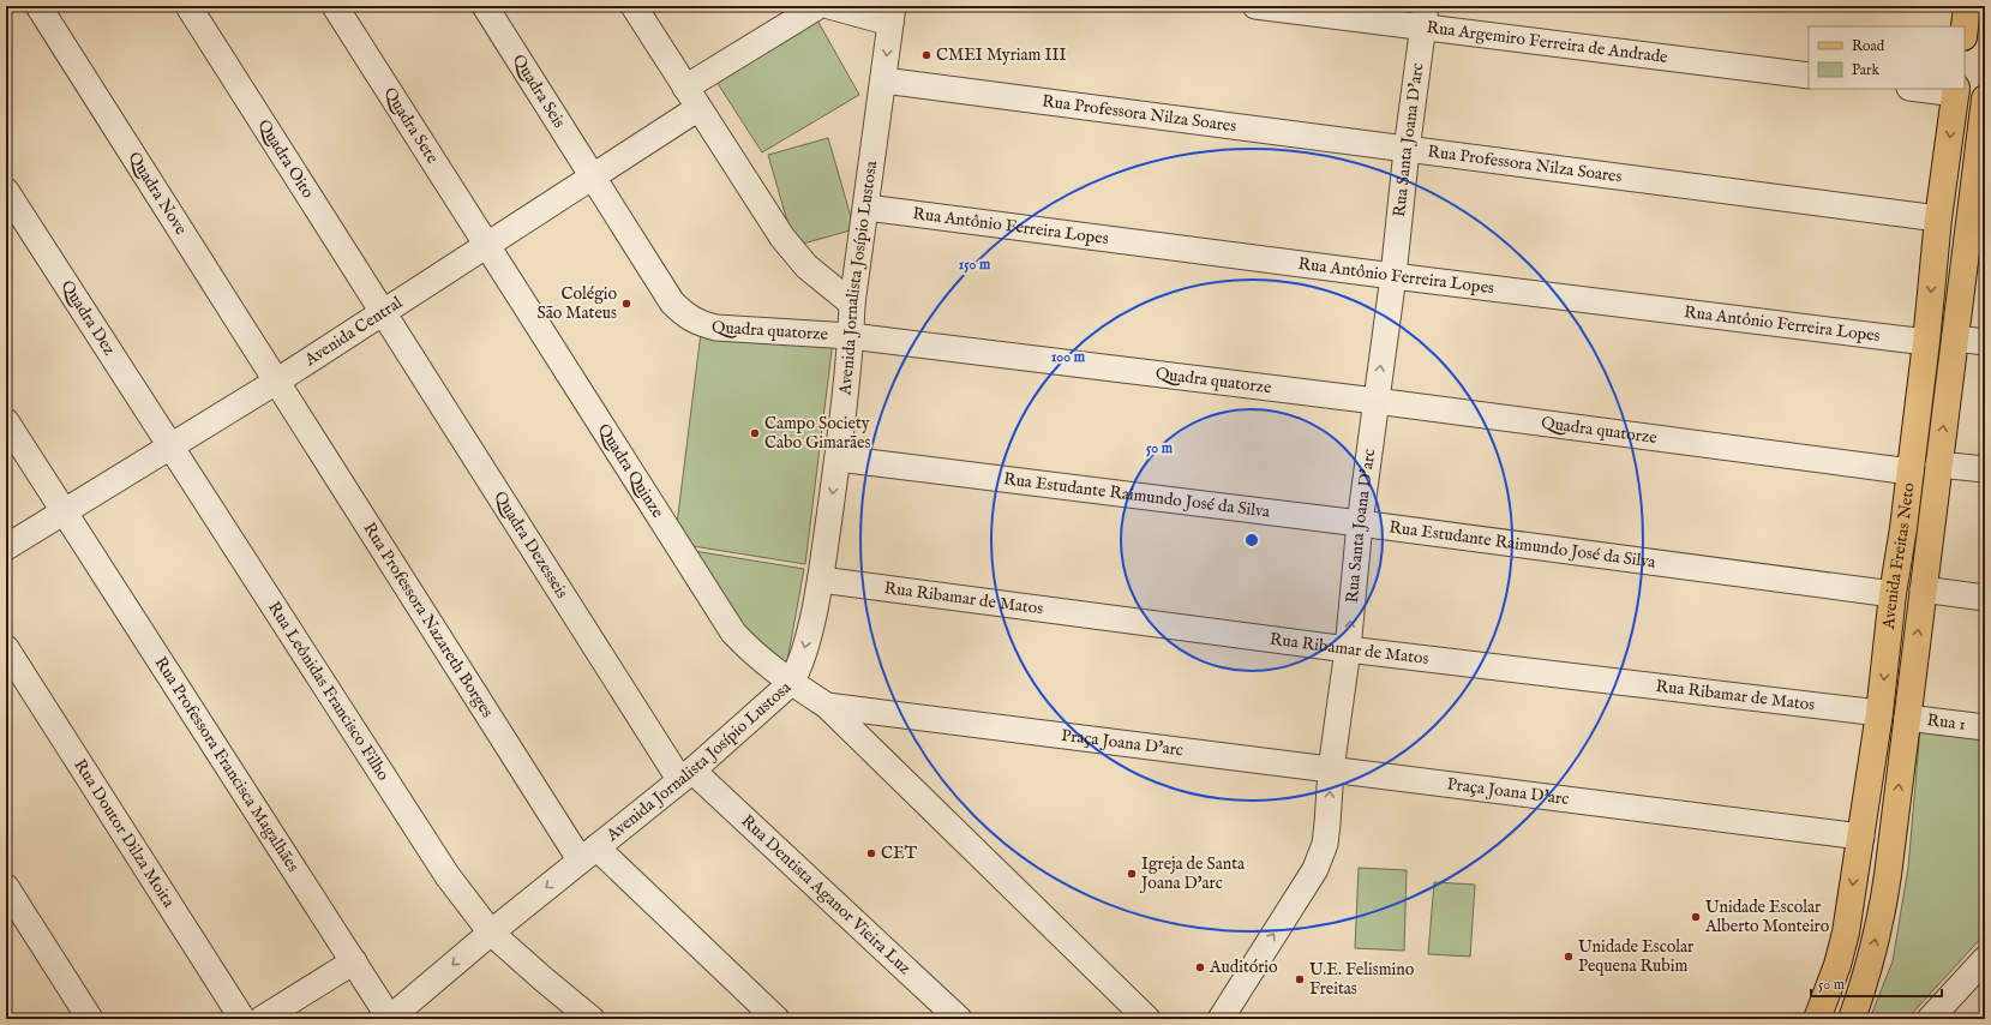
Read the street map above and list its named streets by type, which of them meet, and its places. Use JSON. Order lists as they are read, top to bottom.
{
  "streets": {
    "main road": ["Avenida Freitas Neto"],
    "street": [
      "Rua Argemiro Ferreira de Andrade",
      "Quadra Seis",
      "Rua Professora Nilza Soares",
      "Quadra Sete",
      "Rua Santa Joana D'arc",
      "Quadra Oito",
      "Quadra Nove",
      "Rua Antônio Ferreira Lopes",
      "Avenida Jornalista Josípio Lustosa",
      "Quadra Dez",
      "Avenida Central",
      "Quadra quatorze",
      "Quadra Quinze",
      "Rua Estudante Raimundo José da Silva",
      "Quadra Dezesseis",
      "Rua Ribamar de Matos",
      "Rua Professora Nazareth Borges",
      "Rua Leônidas Francisco Filho",
      "Rua 1",
      "Praça Joana D'arc",
      "Rua Professora Francisca Magalhães",
      "Rua Doutor Dilza Moita",
      "Rua Dentista Aganor Vieira Luz"
    ]
  },
  "crossings": [
    ["Rua Argemiro Ferreira de Andrade", "Rua Santa Joana D'arc"],
    ["Quadra Seis", "Avenida Central"],
    ["Quadra Seis", "Quadra quatorze"],
    ["Rua Professora Nilza Soares", "Rua Santa Joana D'arc"],
    ["Rua Professora Nilza Soares", "Avenida Jornalista Josípio Lustosa"],
    ["Rua Professora Nilza Soares", "Avenida Freitas Neto"],
    ["Quadra Sete", "Avenida Central"],
    ["Quadra Sete", "Quadra Quinze"],
    ["Rua Santa Joana D'arc", "Rua Antônio Ferreira Lopes"],
    ["Rua Santa Joana D'arc", "Quadra quatorze"],
    ["Rua Santa Joana D'arc", "Rua Estudante Raimundo José da Silva"],
    ["Rua Santa Joana D'arc", "Rua Ribamar de Matos"],
    ["Rua Santa Joana D'arc", "Praça Joana D'arc"],
    ["Quadra Oito", "Avenida Central"],
    ["Quadra Oito", "Quadra Dezesseis"],
    ["Quadra Nove", "Avenida Central"],
    ["Quadra Nove", "Rua Professora Nazareth Borges"],
    ["Rua Antônio Ferreira Lopes", "Avenida Jornalista Josípio Lustosa"],
    ["Rua Antônio Ferreira Lopes", "Avenida Freitas Neto"],
    ["Avenida Jornalista Josípio Lustosa", "Quadra quatorze"],
    ["Avenida Jornalista Josípio Lustosa", "Quadra Quinze"],
    ["Avenida Jornalista Josípio Lustosa", "Rua Estudante Raimundo José da Silva"],
    ["Avenida Jornalista Josípio Lustosa", "Quadra Dezesseis"],
    ["Avenida Jornalista Josípio Lustosa", "Rua Ribamar de Matos"],
    ["Avenida Jornalista Josípio Lustosa", "Rua Professora Nazareth Borges"],
    ["Avenida Jornalista Josípio Lustosa", "Rua Leônidas Francisco Filho"],
    ["Avenida Jornalista Josípio Lustosa", "Rua Professora Francisca Magalhães"],
    ["Avenida Jornalista Josípio Lustosa", "Rua Dentista Aganor Vieira Luz"],
    ["Quadra Dez", "Avenida Central"],
    ["Quadra Dez", "Rua Leônidas Francisco Filho"],
    ["Avenida Central", "Quadra quatorze"],
    ["Avenida Central", "Quadra Quinze"],
    ["Avenida Central", "Quadra Dezesseis"],
    ["Avenida Central", "Rua Professora Nazareth Borges"],
    ["Avenida Central", "Rua Leônidas Francisco Filho"],
    ["Avenida Central", "Rua Professora Francisca Magalhães"],
    ["Quadra quatorze", "Avenida Freitas Neto"],
    ["Quadra Quinze", "Praça Joana D'arc"],
    ["Rua Estudante Raimundo José da Silva", "Avenida Freitas Neto"],
    ["Quadra Dezesseis", "Rua Dentista Aganor Vieira Luz"],
    ["Avenida Freitas Neto", "Rua Ribamar de Matos"],
    ["Avenida Freitas Neto", "Rua 1"],
    ["Avenida Freitas Neto", "Praça Joana D'arc"]
  ],
  "one_way": ["Rua Santa Joana D'arc", "Avenida Jornalista Josípio Lustosa"],
  "places": [
    "CMEI Myriam III",
    "Colégio São Mateus",
    "Campo Society Cabo Gimarães",
    "CET",
    "Igreja de Santa Joana D'arc",
    "Unidade Escolar Alberto Monteiro",
    "Unidade Escolar Pequena Rubim",
    "Auditório",
    "U.E. Felismino Freitas"
  ],
  "legend": ["Road", "Park"],
  "scale_bar": "50 m",
  "rings": ["150 m", "100 m", "50 m"]
}
